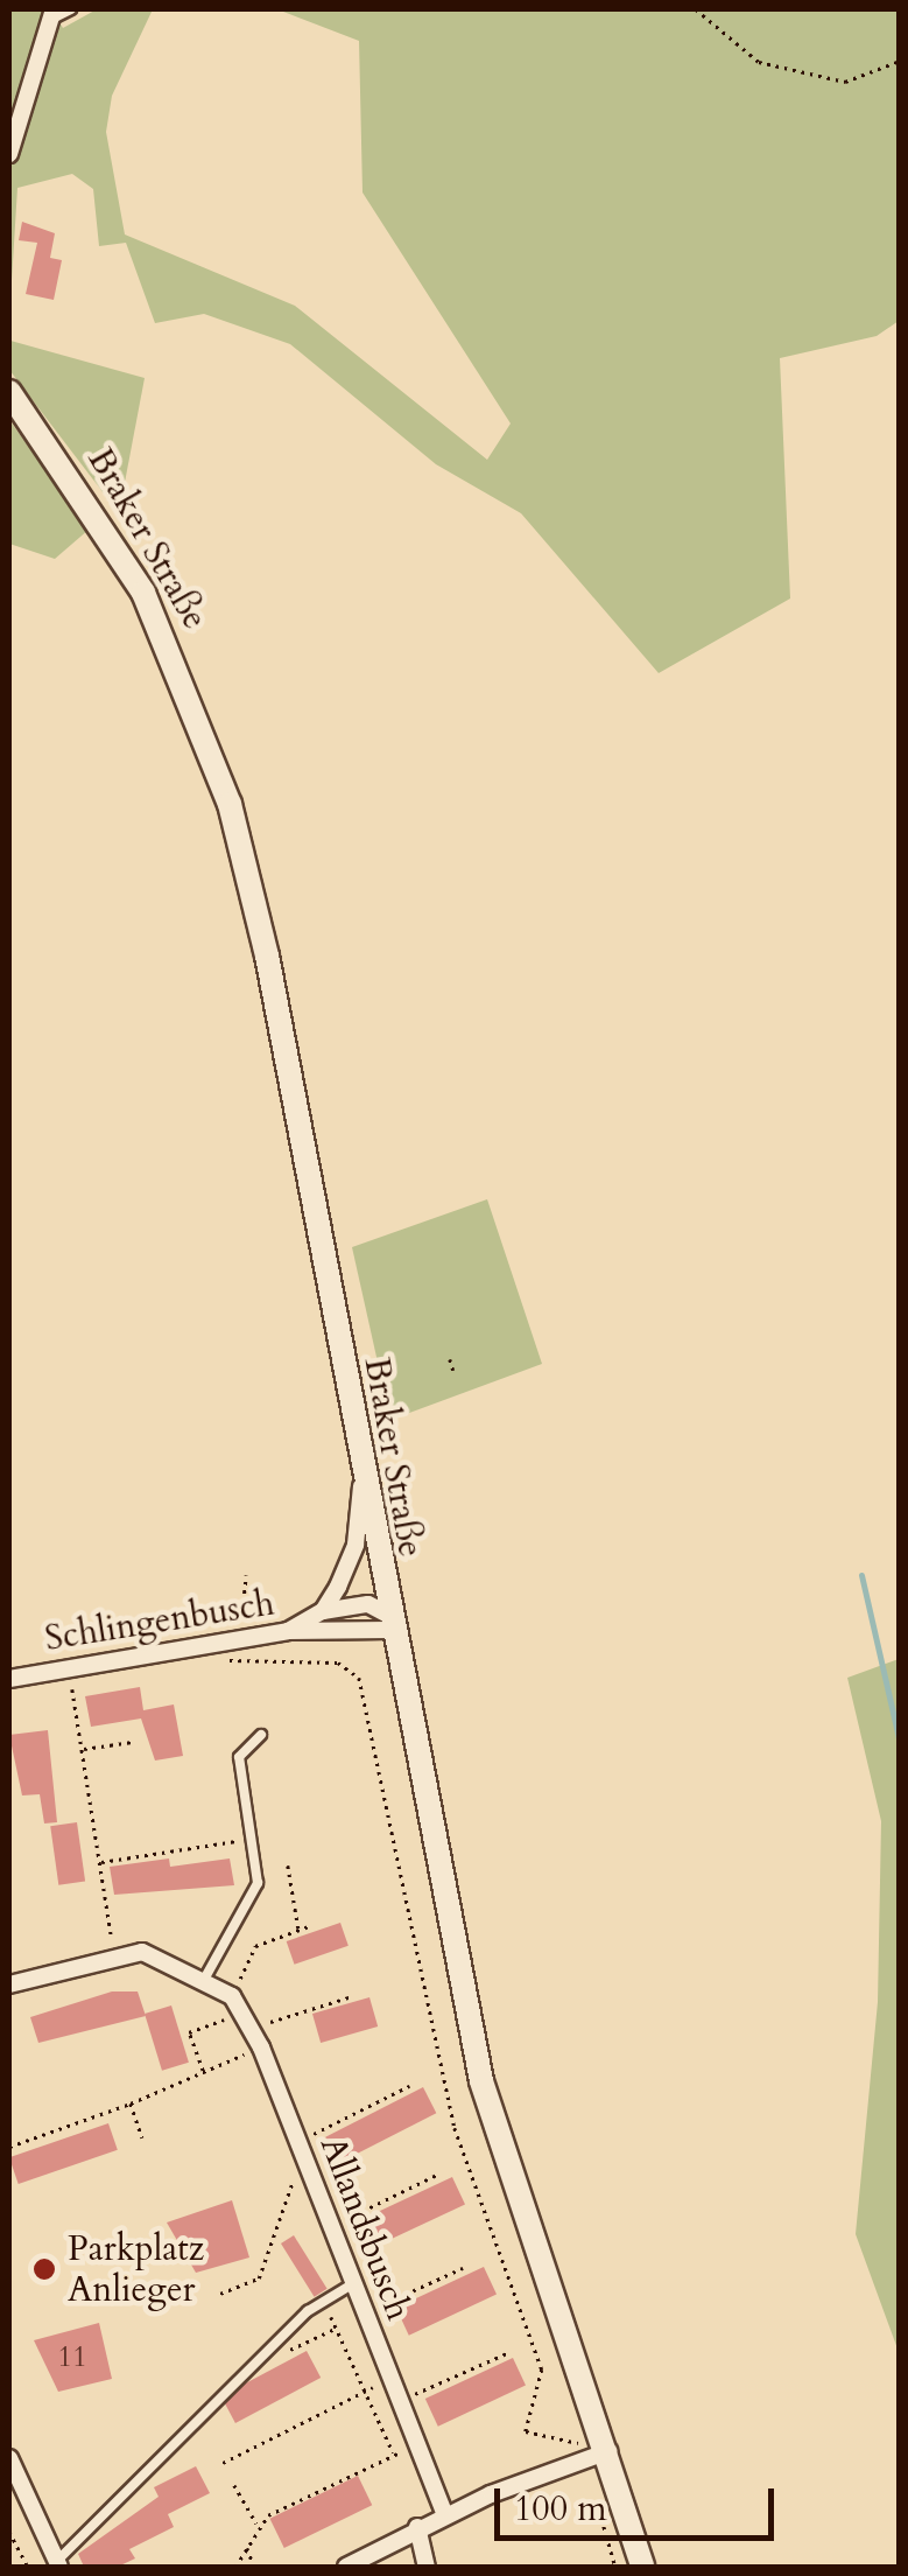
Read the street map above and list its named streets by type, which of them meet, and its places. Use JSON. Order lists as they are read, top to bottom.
{
  "streets": {
    "street": ["Braker Straße", "Schlingenbusch", "Allandsbusch"]
  },
  "crossings": [
    ["Braker Straße", "Schlingenbusch"]
  ],
  "places": ["Parkplatz Anlieger"],
  "house_numbers": ["11"],
  "scale_bar": "100 m"
}
